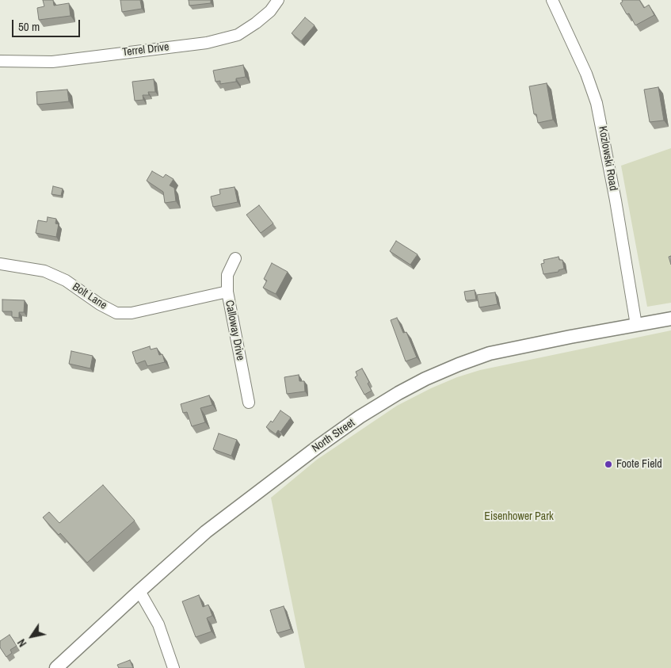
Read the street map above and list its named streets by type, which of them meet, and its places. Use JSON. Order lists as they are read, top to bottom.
{
  "streets": {
    "main road": ["North Street"],
    "street": [
      "Terrel Drive",
      "Kozlowski Road",
      "Bolt Lane",
      "Calloway Drive"
    ]
  },
  "crossings": [
    ["Kozlowski Road", "North Street"],
    ["Bolt Lane", "Calloway Drive"]
  ],
  "parks": ["Eisenhower Park"],
  "places": ["Foote Field"],
  "scale_bar": "50 m",
  "north": "bottom left"
}
